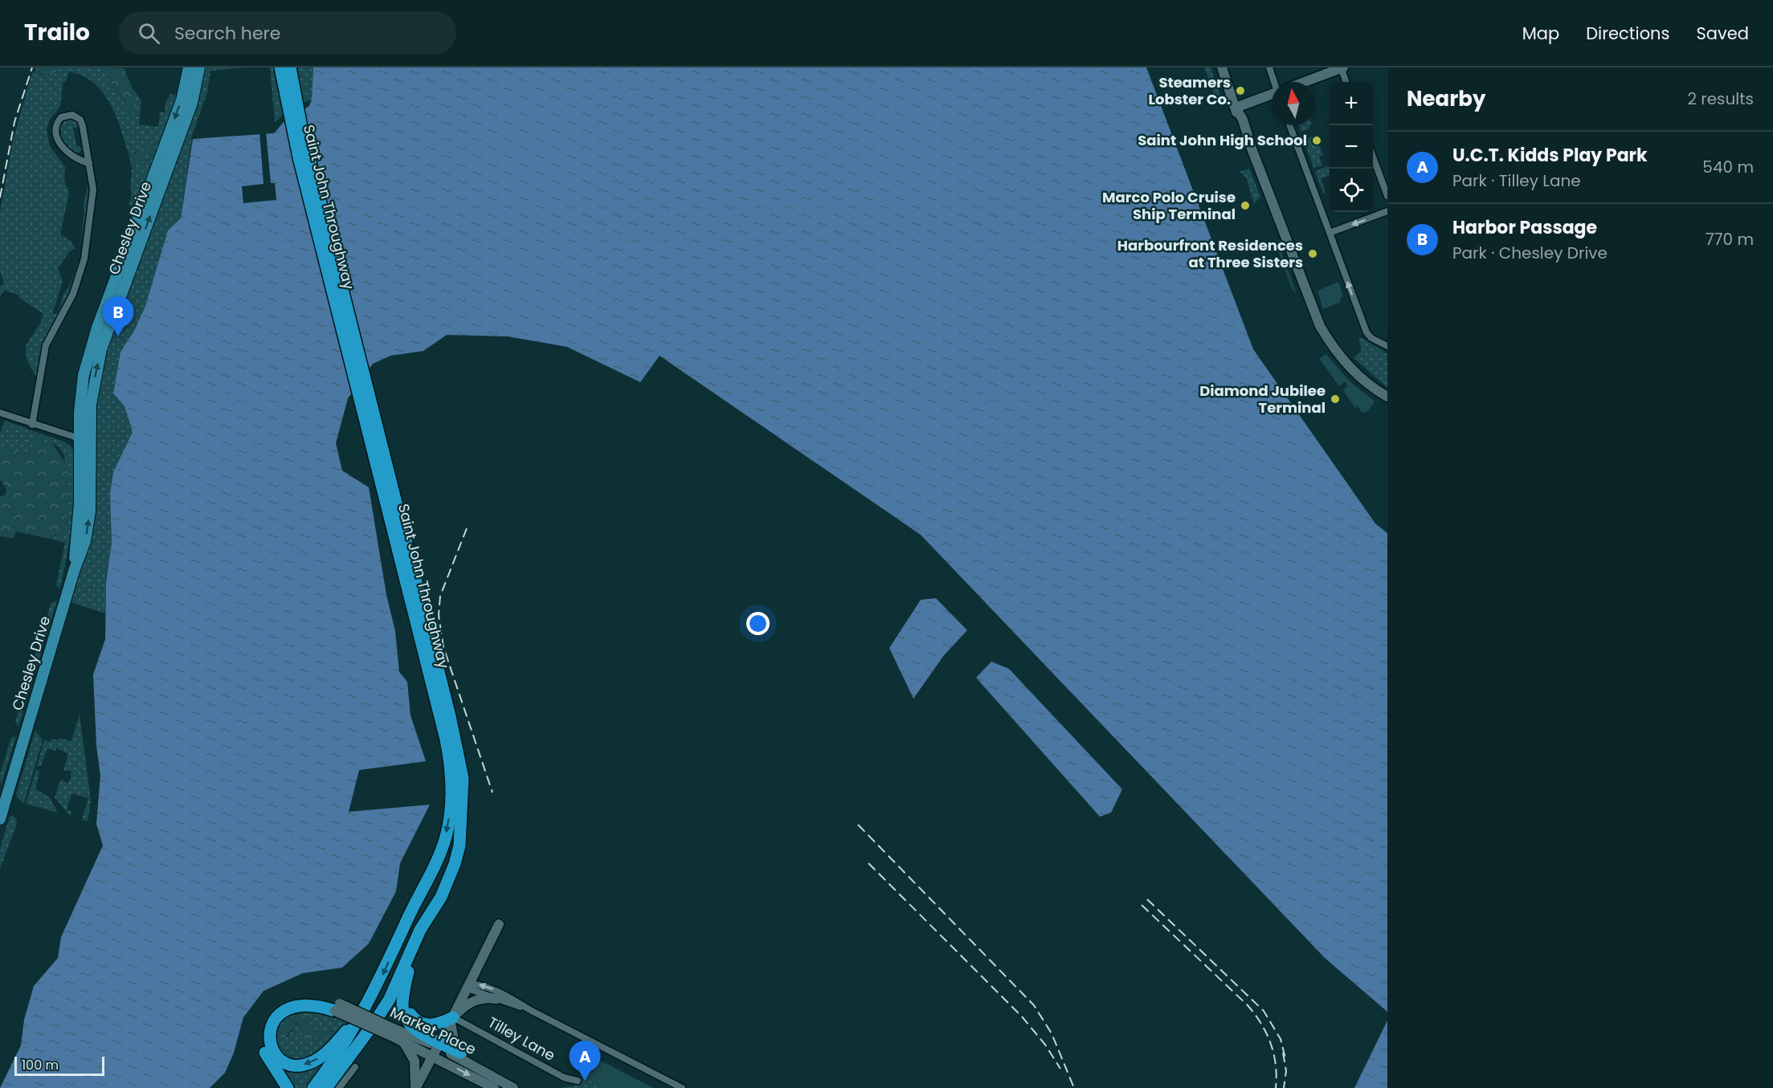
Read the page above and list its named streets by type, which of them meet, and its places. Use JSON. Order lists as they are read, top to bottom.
{
  "streets": {
    "highway": ["Saint John Throughway"],
    "main road": ["Chesley Drive"],
    "street": ["Market Place", "Tilley Lane"]
  },
  "places": [
    "Steamers Lobster Co.",
    "Saint John High School",
    "Marco Polo Cruise Ship Terminal",
    "Harbourfront Residences at Three Sisters",
    "Diamond Jubilee Terminal"
  ],
  "scale_bar": "100 m",
  "north": "top",
  "page": {
    "header": "Trailo",
    "search": "Search here",
    "nav": ["Map", "Directions", "Saved"],
    "heading": ["Nearby", "2 results"],
    "map_buttons": ["+", "−"],
    "list": [
      {
        "mark": "A",
        "name": "U.C.T. Kidds Play Park",
        "note": "Park · Tilley Lane",
        "value": "540 m"
      },
      {
        "mark": "B",
        "name": "Harbor Passage",
        "note": "Park · Chesley Drive",
        "value": "770 m"
      }
    ],
    "pins": ["B", "A"],
    "scale": "100 m"
  }
}
